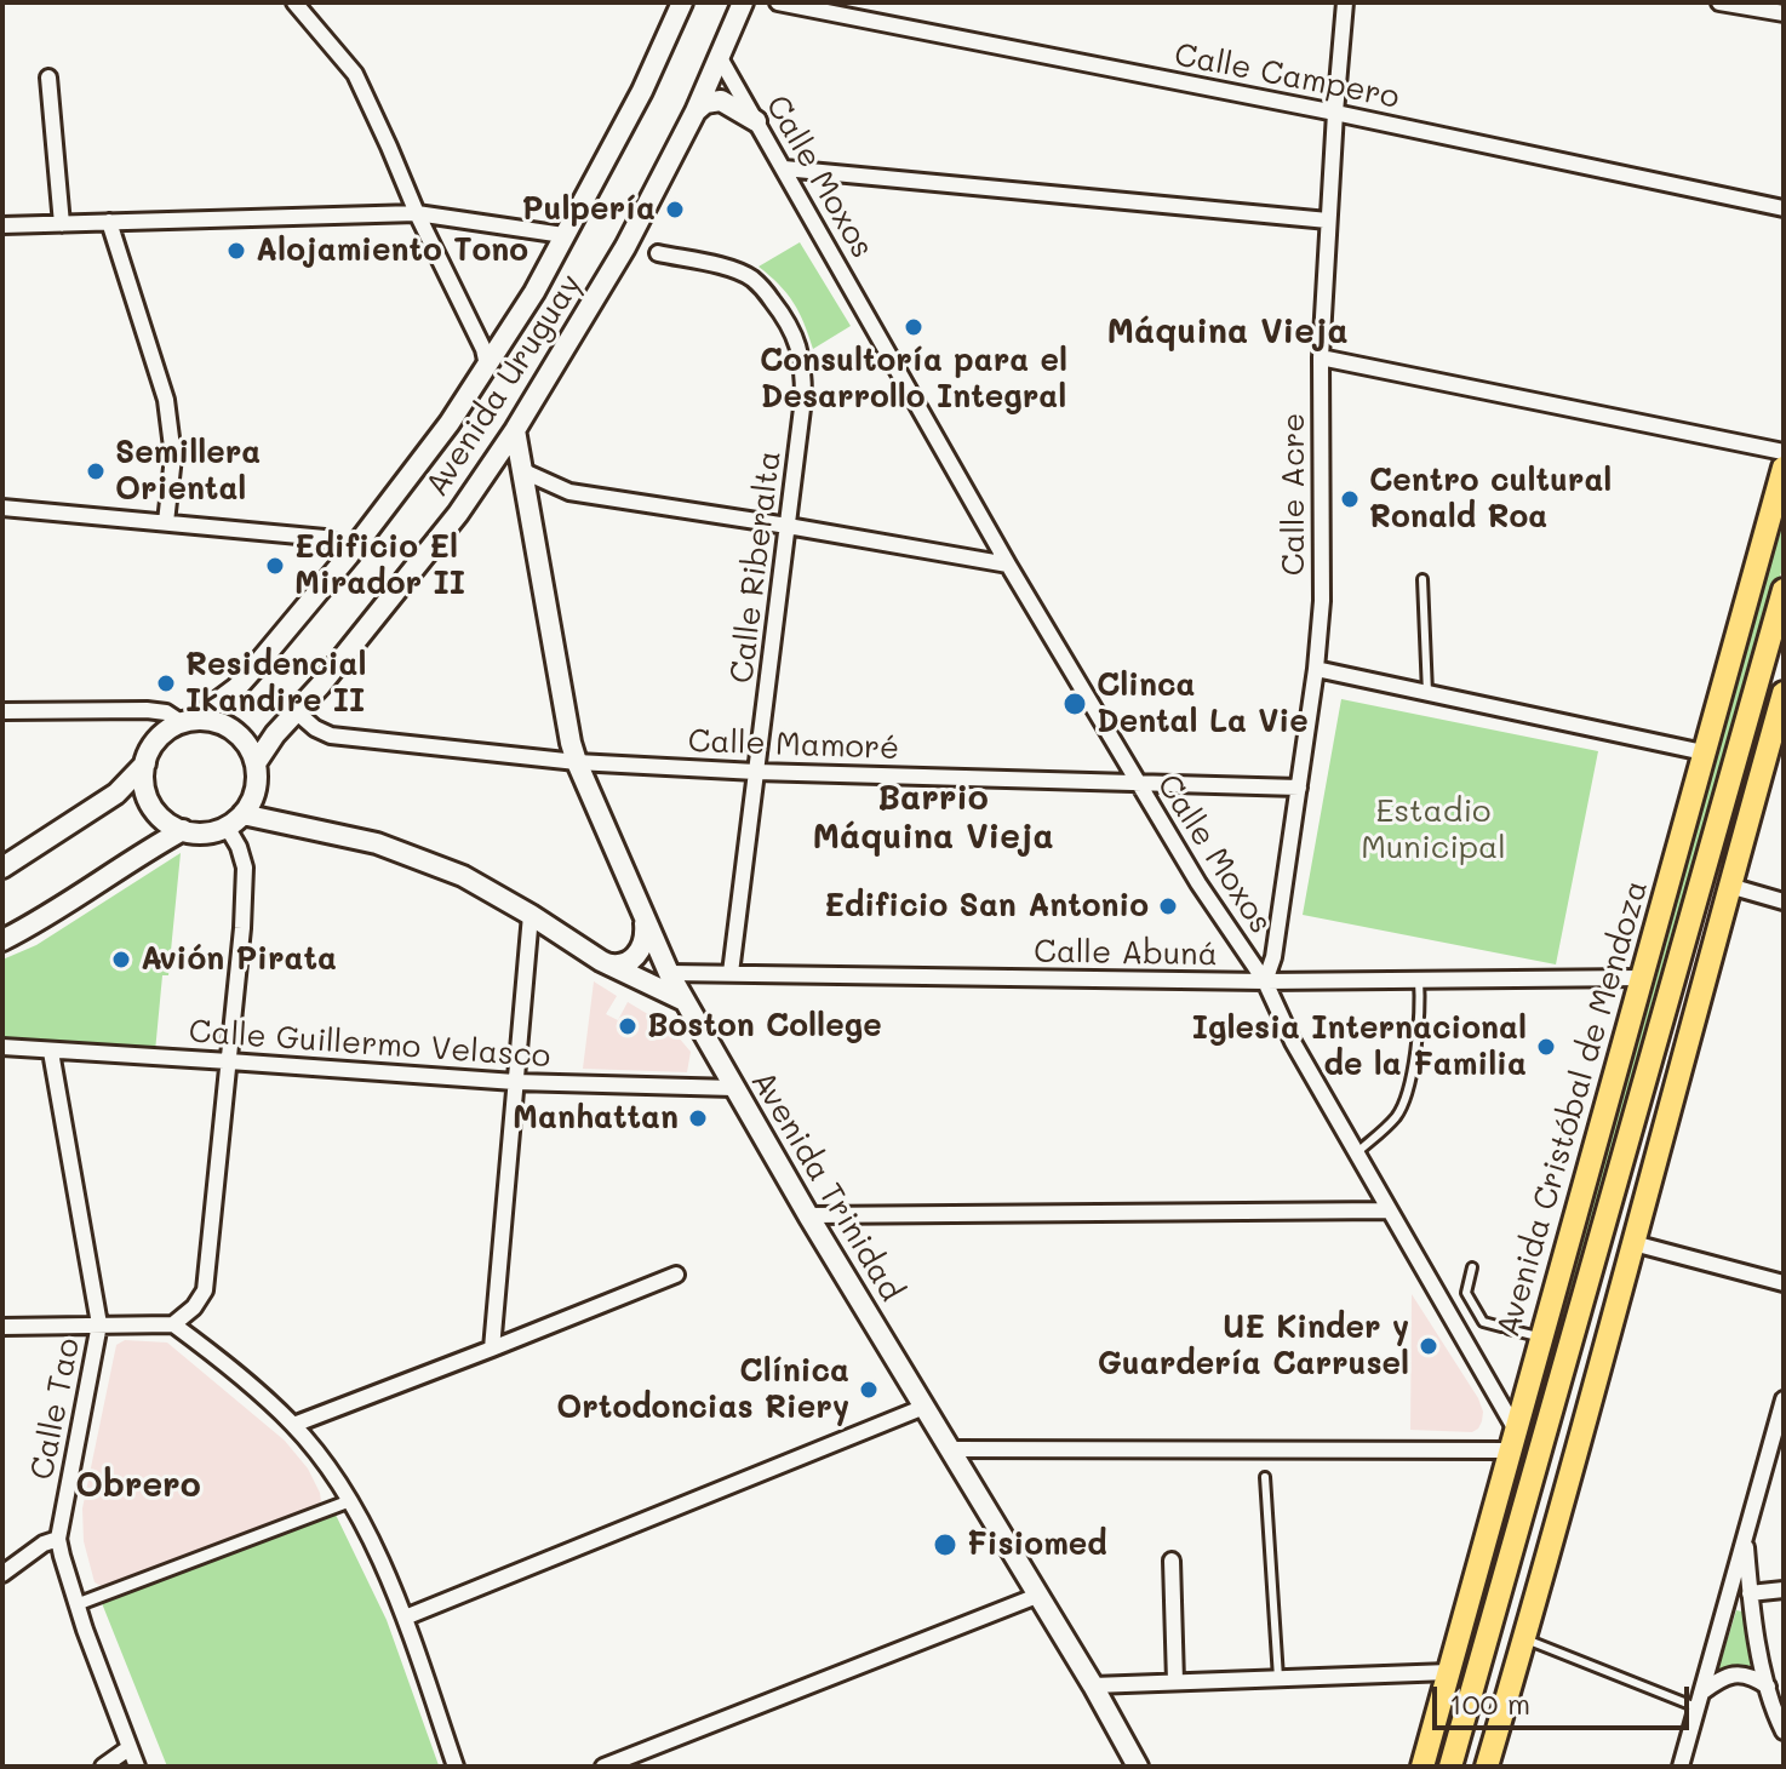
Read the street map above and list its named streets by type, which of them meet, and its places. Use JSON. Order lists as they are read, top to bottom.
{
  "streets": {
    "main road": ["Avenida Uruguay", "Avenida Cristóbal de Mendoza", "Avenida Trinidad"],
    "street": [
      "Calle Campero",
      "Calle Moxos",
      "Calle Acre",
      "Calle Riberalta",
      "Calle Mamoré",
      "Calle Abuná",
      "Calle Guillermo Velasco",
      "Calle Tao"
    ]
  },
  "crossings": [
    ["Calle Campero", "Calle Acre"],
    ["Calle Moxos", "Avenida Uruguay"],
    ["Calle Moxos", "Calle Acre"],
    ["Calle Moxos", "Calle Mamoré"],
    ["Calle Moxos", "Calle Abuná"],
    ["Calle Moxos", "Avenida Cristóbal de Mendoza"],
    ["Avenida Uruguay", "Calle Mamoré"],
    ["Avenida Uruguay", "Avenida Trinidad"],
    ["Calle Acre", "Calle Mamoré"],
    ["Calle Acre", "Calle Abuná"],
    ["Calle Riberalta", "Calle Mamoré"],
    ["Calle Riberalta", "Calle Abuná"],
    ["Calle Mamoré", "Avenida Trinidad"],
    ["Calle Abuná", "Avenida Cristóbal de Mendoza"],
    ["Calle Abuná", "Avenida Trinidad"],
    ["Calle Guillermo Velasco", "Avenida Trinidad"],
    ["Calle Guillermo Velasco", "Calle Tao"]
  ],
  "districts": ["Máquina Vieja", "Barrio Máquina Vieja", "Obrero"],
  "parks": ["Estadio Municipal"],
  "places": [
    "Pulpería",
    "Alojamiento Tono",
    "Consultoría para el Desarrollo Integral",
    "Semillera Oriental",
    "Centro cultural Ronald Roa",
    "Edificio El Mirador II",
    "Residencial Ikandire II",
    "Clinca Dental La Vie",
    "Edificio San Antonio",
    "Avión Pirata",
    "Boston College",
    "Iglesia Internacional de la Familia",
    "Manhattan",
    "UE Kinder y Guardería Carrusel",
    "Clínica Ortodoncias Riery",
    "Fisiomed"
  ],
  "scale_bar": "100 m"
}
